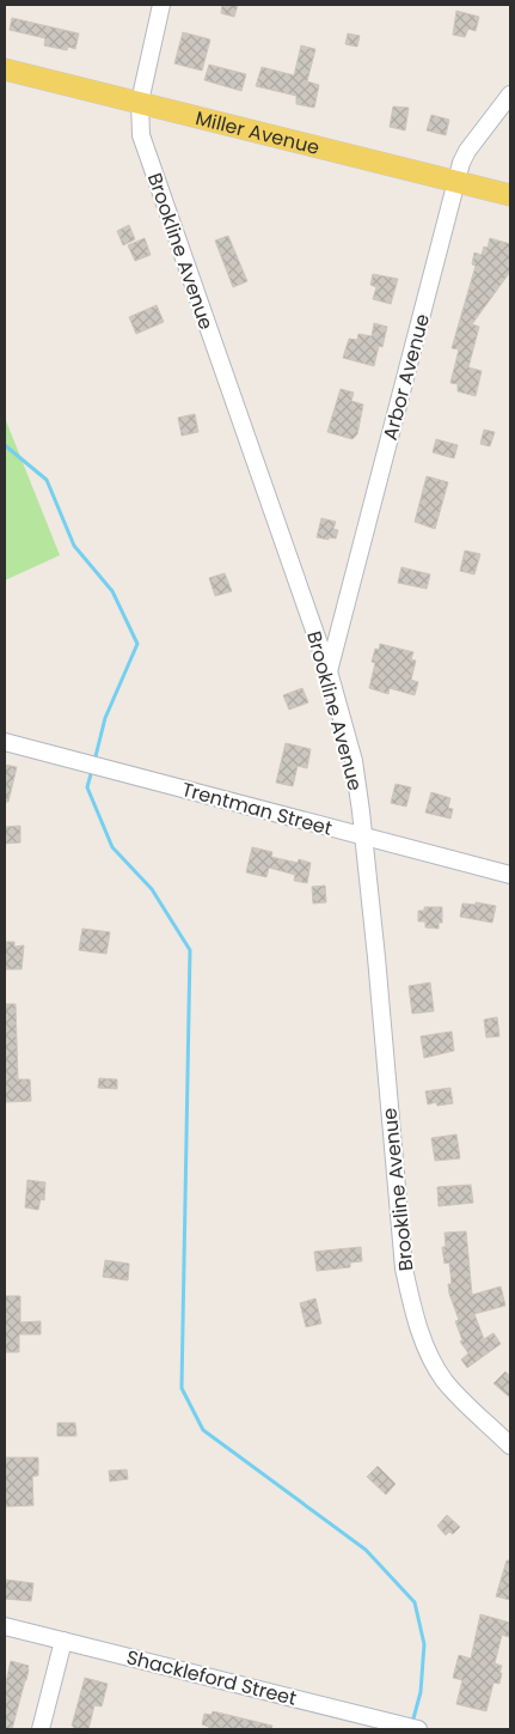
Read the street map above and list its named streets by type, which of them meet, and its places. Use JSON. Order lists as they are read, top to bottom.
{
  "streets": {
    "main road": ["Miller Avenue"],
    "street": [
      "Brookline Avenue",
      "Arbor Avenue",
      "Trentman Street",
      "Shackleford Street"
    ]
  },
  "crossings": [
    ["Miller Avenue", "Brookline Avenue"],
    ["Miller Avenue", "Arbor Avenue"],
    ["Brookline Avenue", "Arbor Avenue"],
    ["Brookline Avenue", "Trentman Street"]
  ]
}
